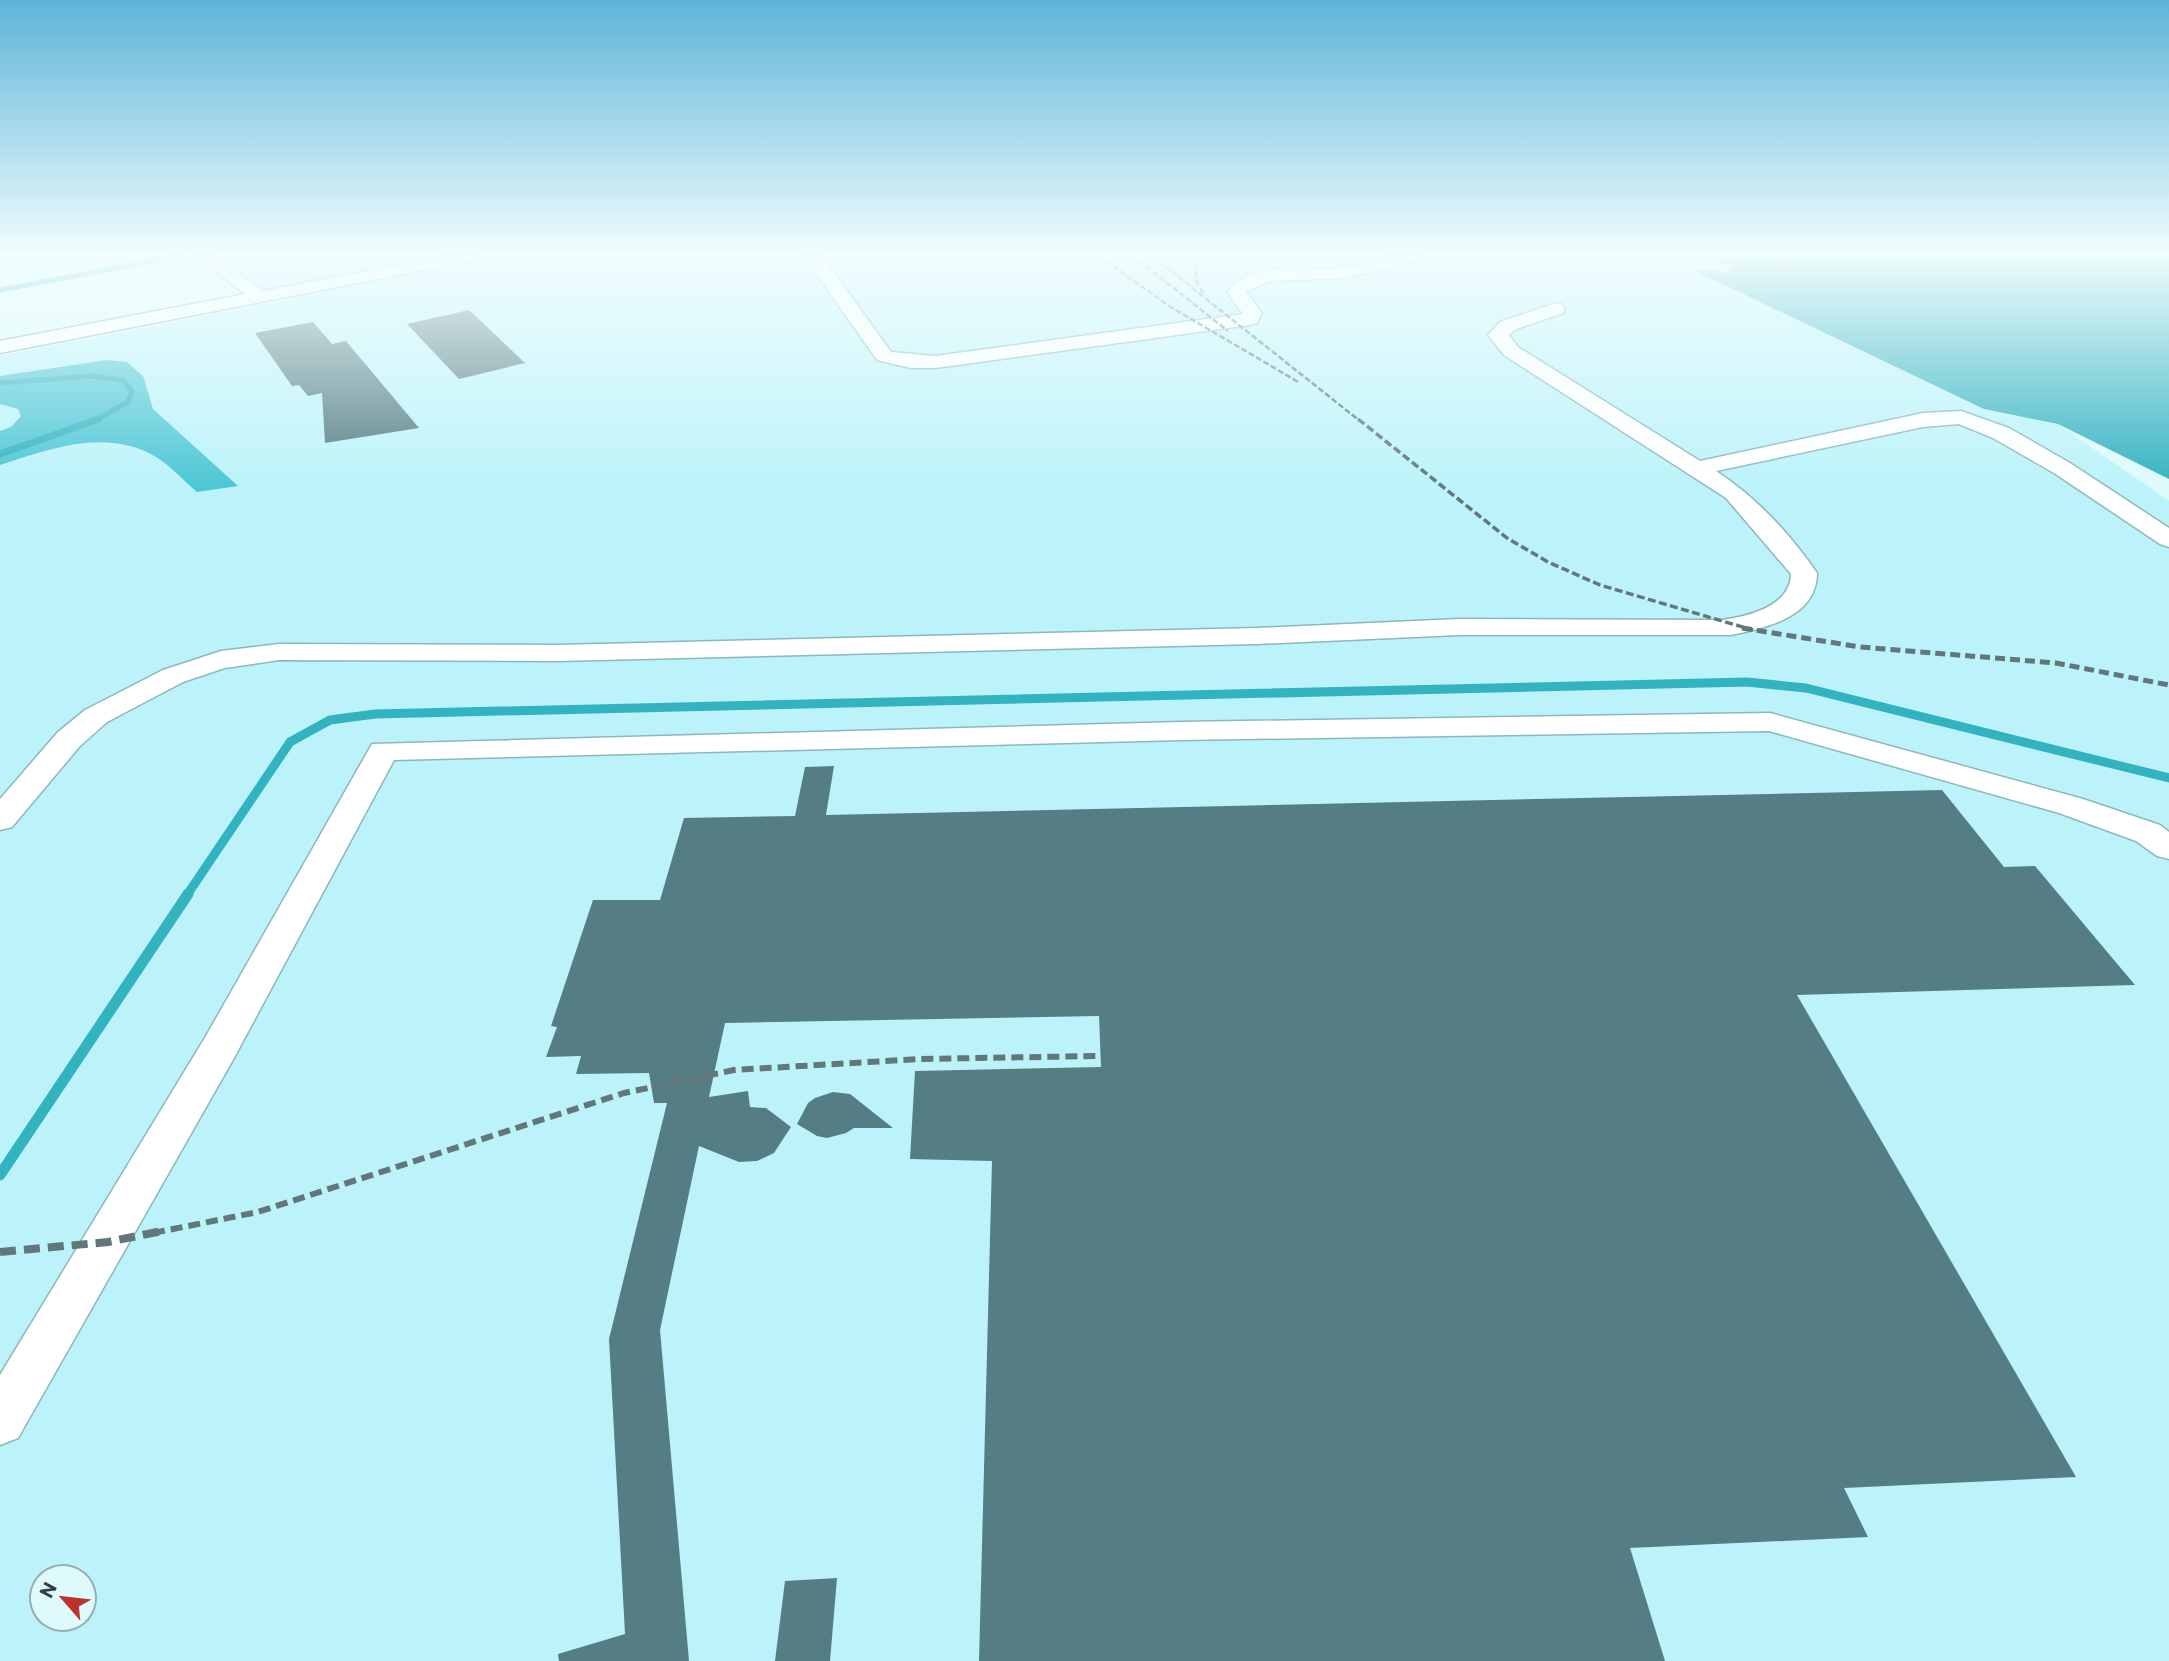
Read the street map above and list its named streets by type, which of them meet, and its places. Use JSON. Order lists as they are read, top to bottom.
{
  "north": "top left"
}
